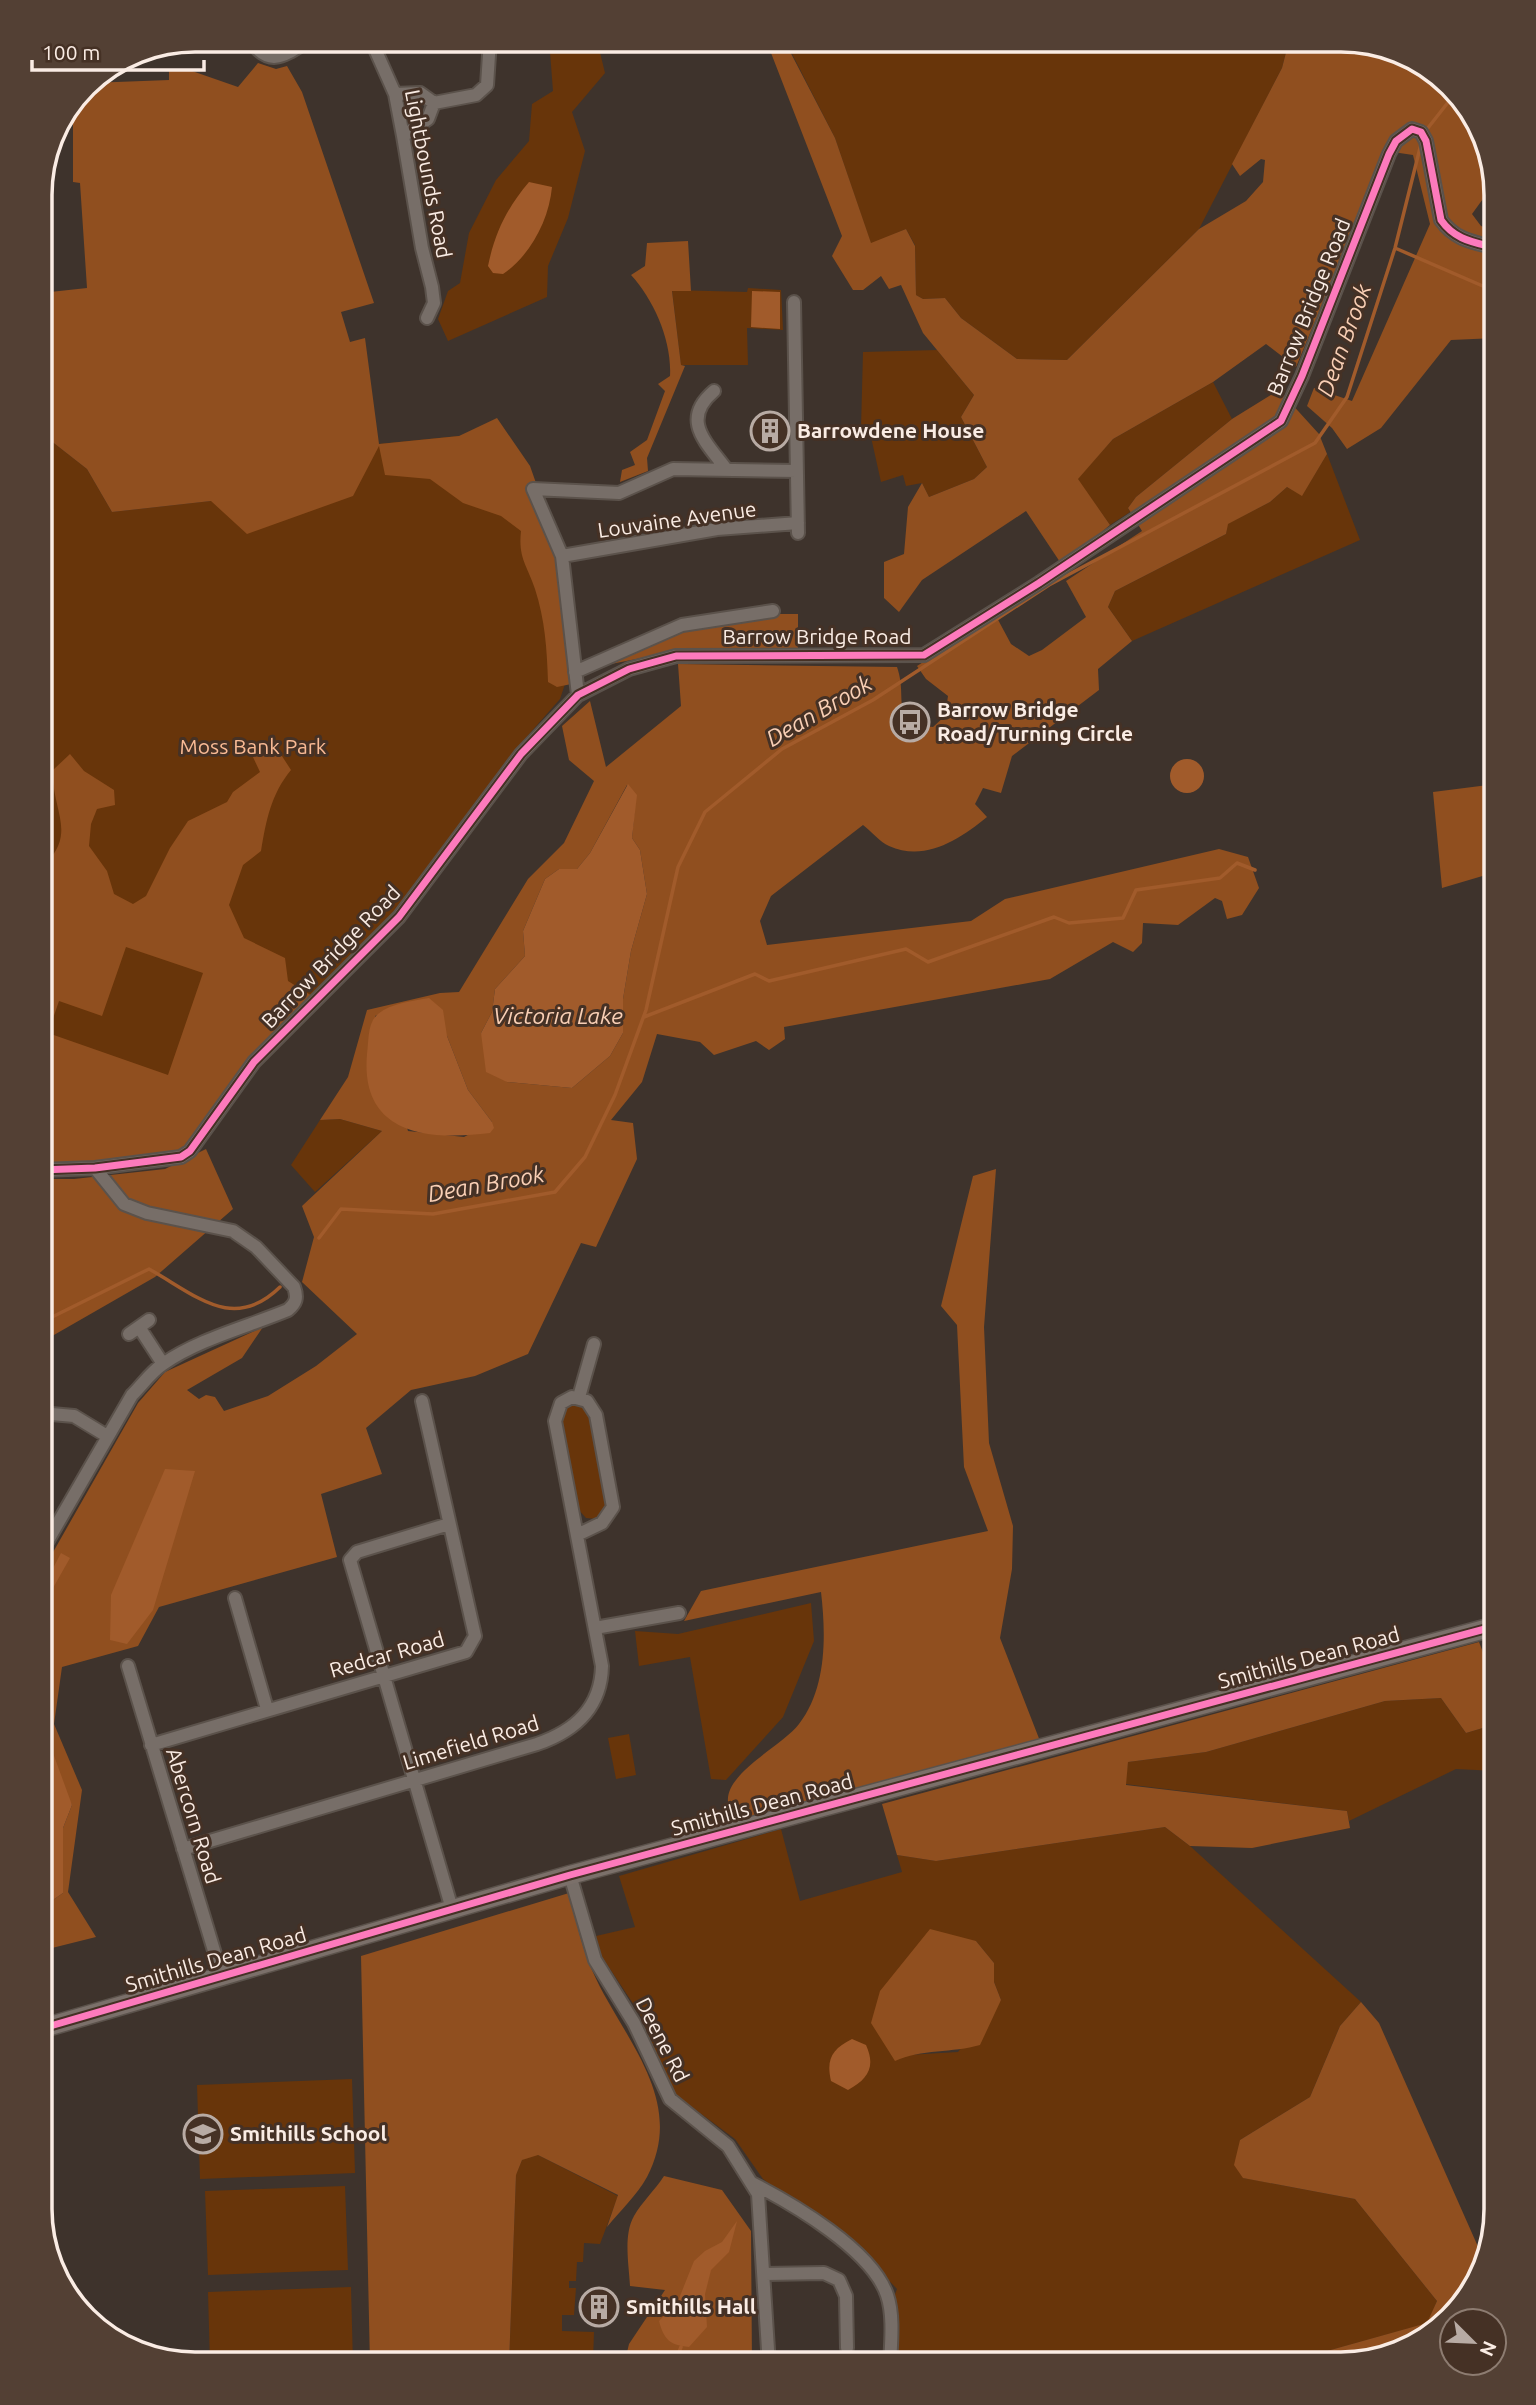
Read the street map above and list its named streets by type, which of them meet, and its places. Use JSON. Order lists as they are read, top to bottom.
{
  "streets": {
    "street": [
      "Lightbounds Road",
      "Barrow Bridge Road",
      "Louvaine Avenue",
      "Redcar Road",
      "Smithills Dean Road",
      "Limefield Road",
      "Abercorn Road",
      "Deene Rd"
    ]
  },
  "crossings": [
    ["Redcar Road", "Abercorn Road"],
    ["Smithills Dean Road", "Abercorn Road"],
    ["Smithills Dean Road", "Deene Rd"],
    ["Limefield Road", "Abercorn Road"]
  ],
  "water": ["Dean Brook", "Victoria Lake"],
  "parks": ["Moss Bank Park"],
  "places": {
    "building": ["Barrowdene House", "Smithills Hall"],
    "bus stop": ["Barrow Bridge Road/Turning Circle"],
    "school or university": ["Smithills School"]
  },
  "scale_bar": "100 m",
  "north": "bottom right"
}
